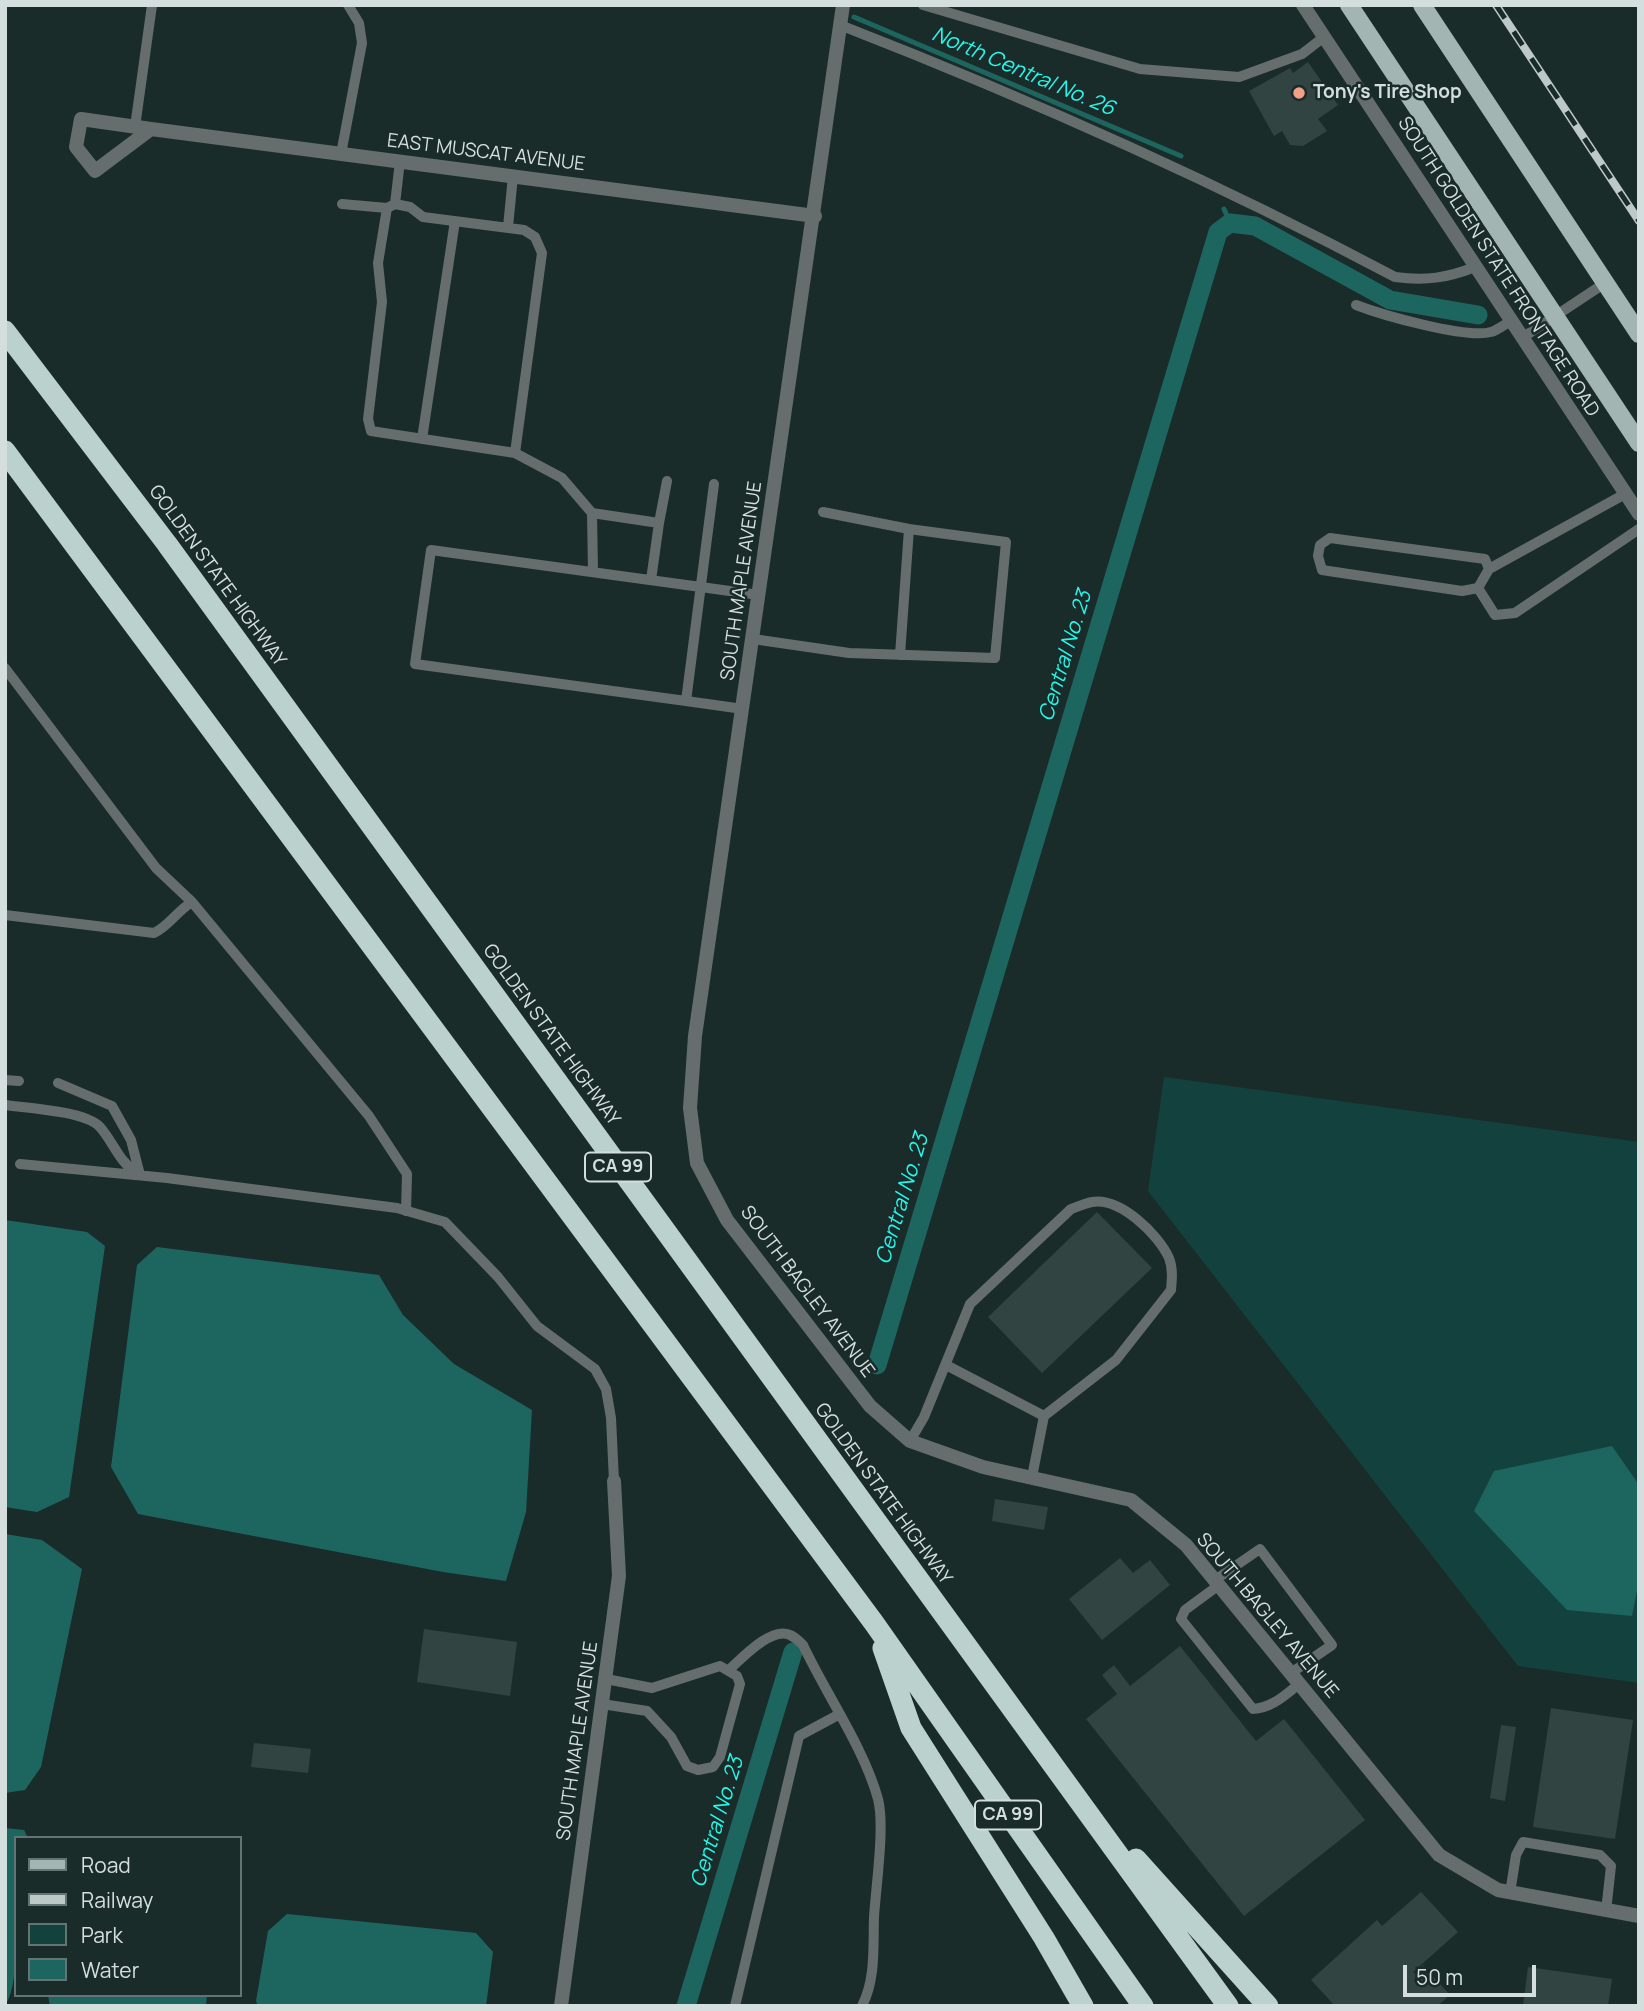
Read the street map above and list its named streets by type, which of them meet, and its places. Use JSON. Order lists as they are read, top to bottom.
{
  "streets": {
    "highway": ["GOLDEN STATE HIGHWAY", "CA 99"],
    "street": [
      "EAST MUSCAT AVENUE",
      "SOUTH GOLDEN STATE FRONTAGE ROAD",
      "SOUTH MAPLE AVENUE",
      "SOUTH BAGLEY AVENUE"
    ]
  },
  "crossings": [
    ["EAST MUSCAT AVENUE", "SOUTH MAPLE AVENUE"],
    ["SOUTH MAPLE AVENUE", "SOUTH BAGLEY AVENUE"]
  ],
  "water": ["North Central No. 26", "Central No. 23"],
  "places": ["Tony's Tire Shop"],
  "legend": [
    "Road",
    "Railway",
    "Park",
    "Water"
  ],
  "scale_bar": "50 m"
}
